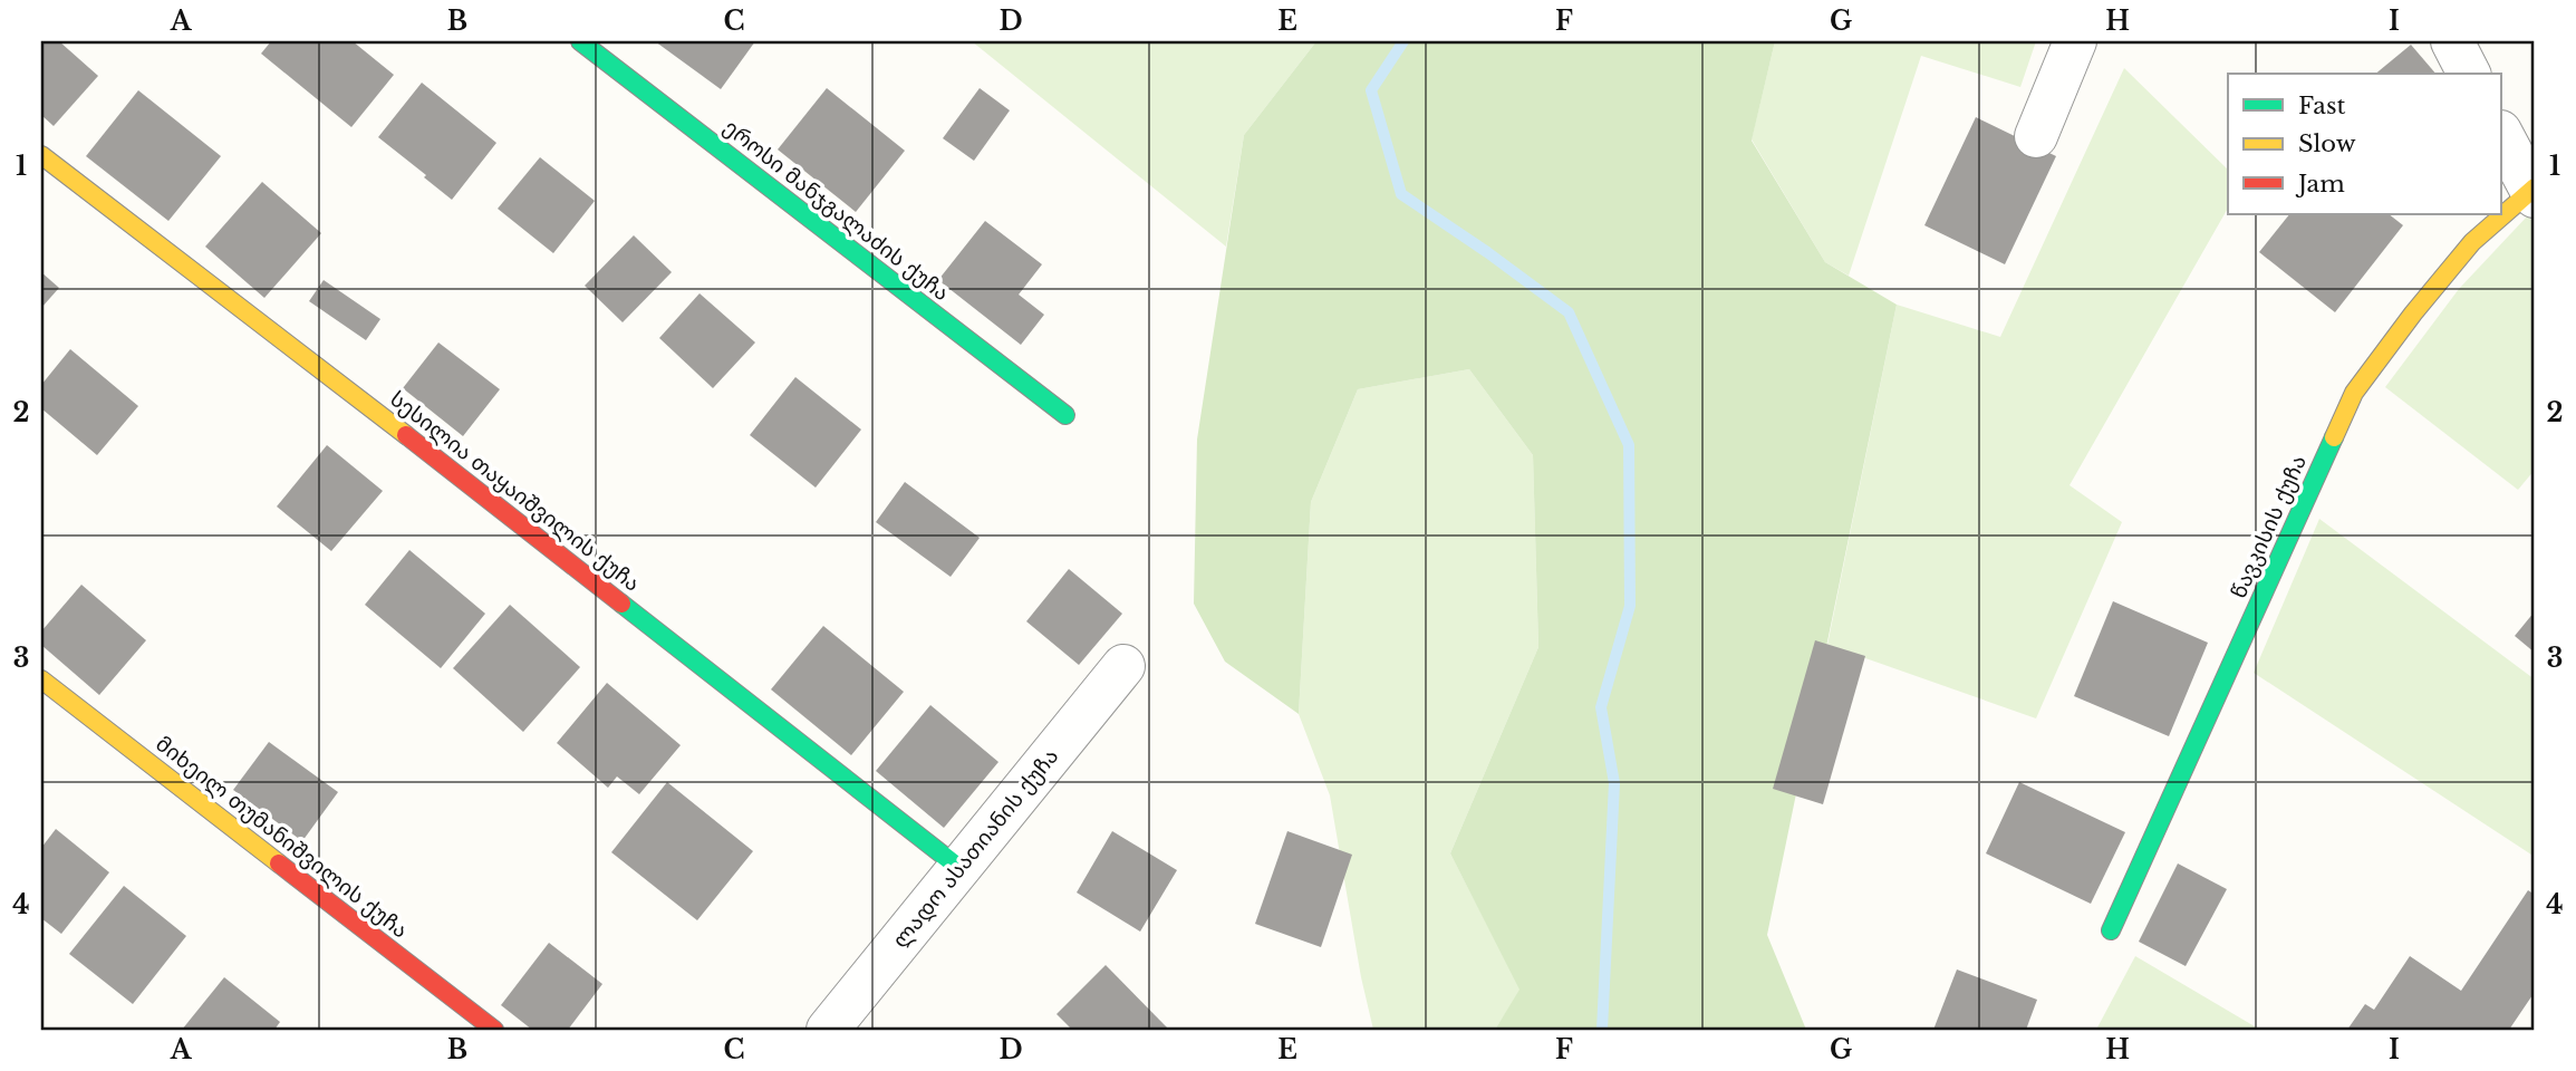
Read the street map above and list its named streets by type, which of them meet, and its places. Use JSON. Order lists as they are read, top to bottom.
{
  "streets": {
    "street": [
      "ეროსი მანჯგალაძის ქუჩა",
      "სესილია თაყაიშვილის ქუჩა",
      "წავკისის ქუჩა",
      "მიხეილ თუმანიშვილის ქუჩა",
      "ლადო ასათიანის ქუჩა"
    ]
  },
  "crossings": [
    ["სესილია თაყაიშვილის ქუჩა", "ლადო ასათიანის ქუჩა"]
  ],
  "legend": ["Fast", "Slow", "Jam"],
  "grid": {
    "columns": [
      "A",
      "B",
      "C",
      "D",
      "E",
      "F",
      "G",
      "H",
      "I"
    ],
    "rows": [
      "1",
      "2",
      "3",
      "4"
    ]
  }
}
